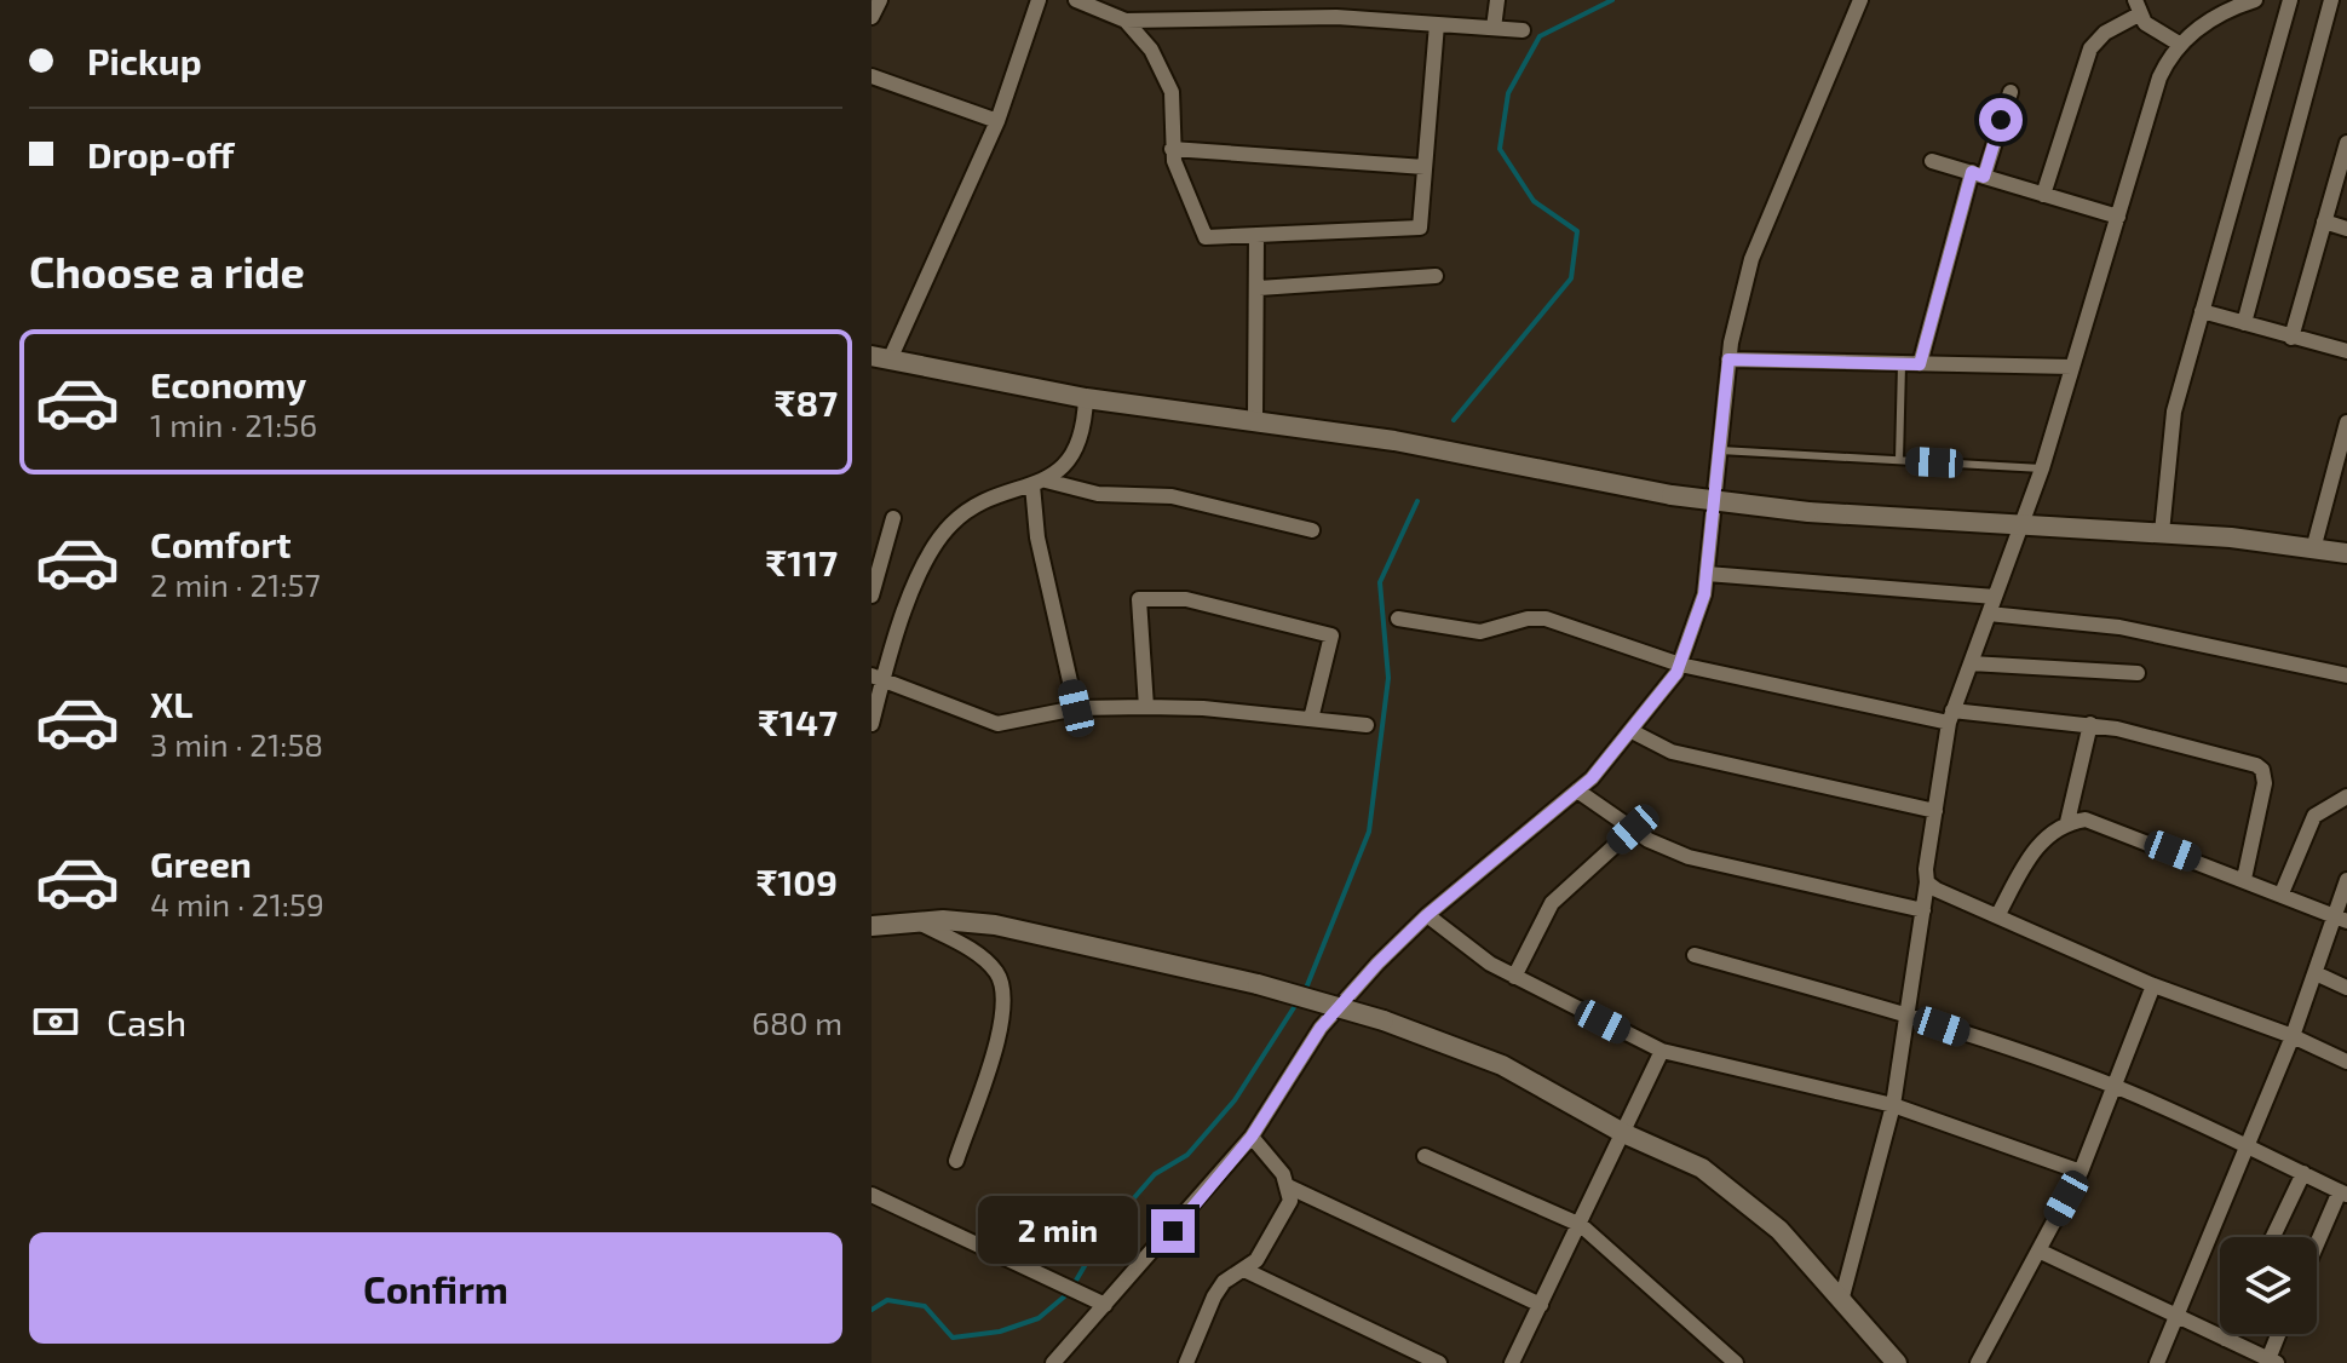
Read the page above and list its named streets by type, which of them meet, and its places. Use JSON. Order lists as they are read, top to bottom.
{
  "page": {
    "banner": ["Pickup", "Drop-off"],
    "heading": "Choose a ride",
    "list": [
      {
        "name": "Economy",
        "note": "1 min · 21:56",
        "value": "₹87"
      },
      {
        "name": "Comfort",
        "note": "2 min · 21:57",
        "value": "₹117"
      },
      {
        "name": "XL",
        "note": "3 min · 21:58",
        "value": "₹147"
      },
      {
        "name": "Green",
        "note": "4 min · 21:59",
        "value": "₹109"
      }
    ],
    "pay": ["Cash", "680 m"],
    "bubble": "2 min",
    "buttons": "Confirm"
  }
}
